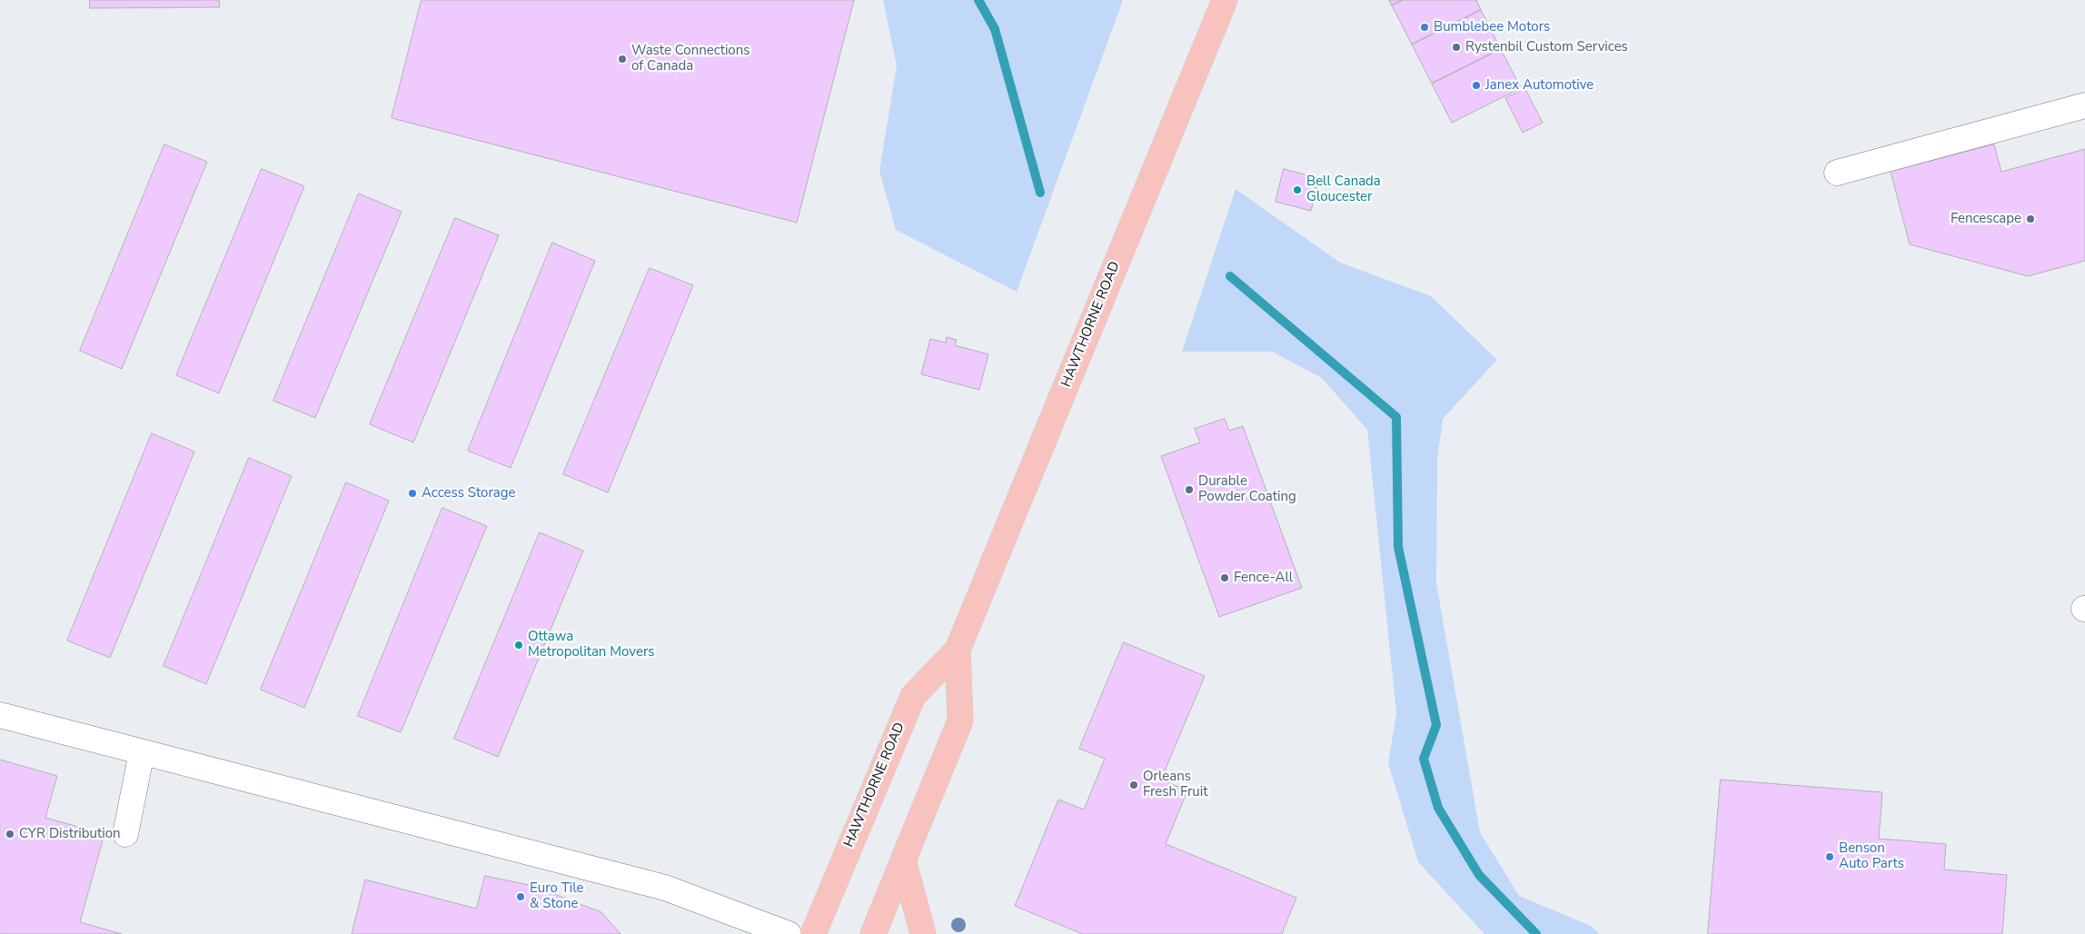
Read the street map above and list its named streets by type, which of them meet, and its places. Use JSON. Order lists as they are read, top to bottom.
{
  "streets": {
    "main road": ["HAWTHORNE ROAD"]
  },
  "places": [
    "Bumblebee Motors",
    "Rystenbil Custom Services",
    "Waste Connections of Canada",
    "Janex Automotive",
    "Bell Canada Gloucester",
    "Fencescape",
    "Durable Powder Coating",
    "Access Storage",
    "Fence-All",
    "Ottawa Metropolitan Movers",
    "Orleans Fresh Fruit",
    "CYR Distribution",
    "Benson Auto Parts",
    "Euro Tile & Stone"
  ]
}
